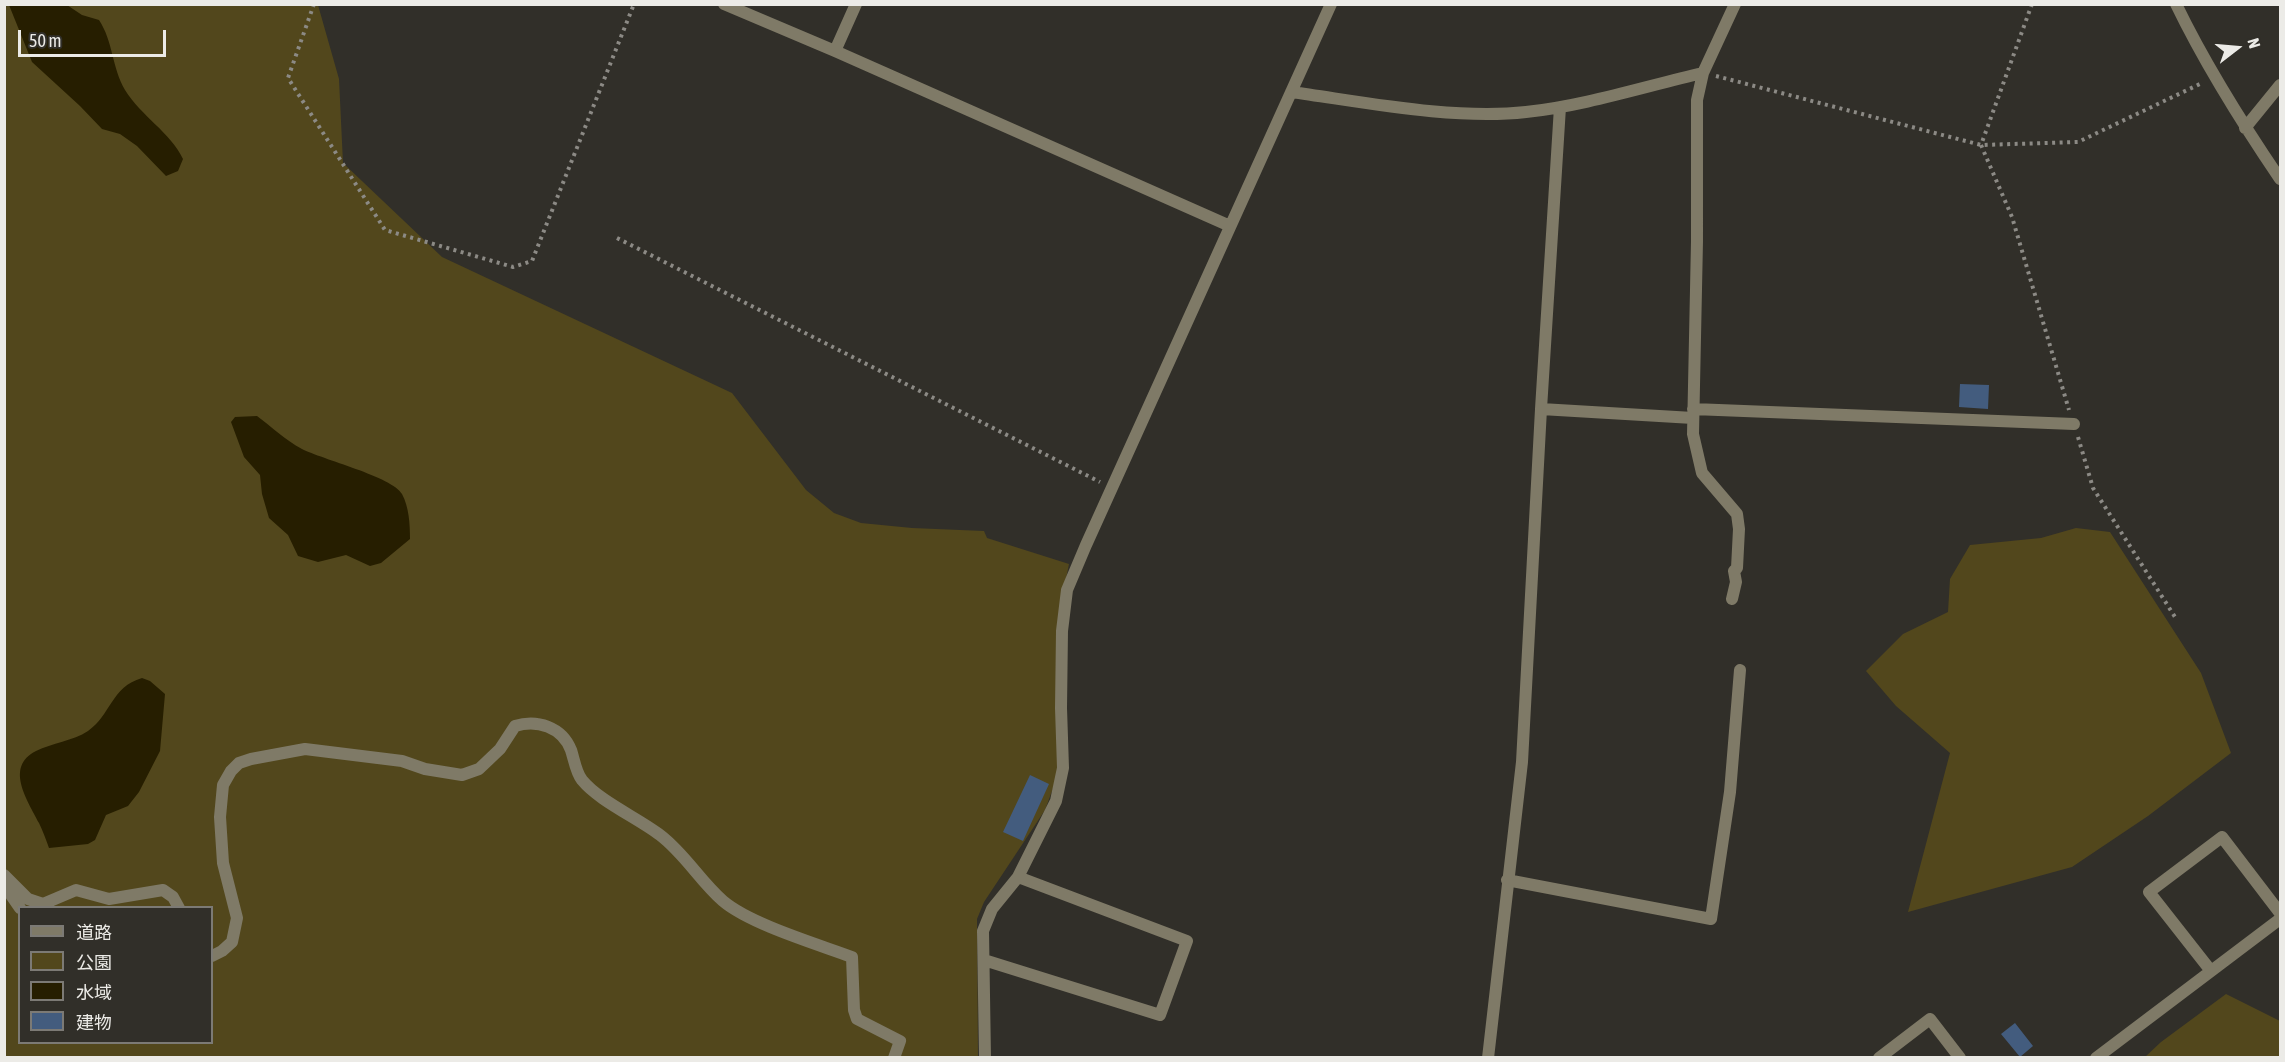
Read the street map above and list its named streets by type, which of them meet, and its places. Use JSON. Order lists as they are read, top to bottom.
{
  "legend": [
    "道路",
    "公園",
    "水域",
    "建物"
  ],
  "scale_bar": "50 m",
  "north": "right"
}
